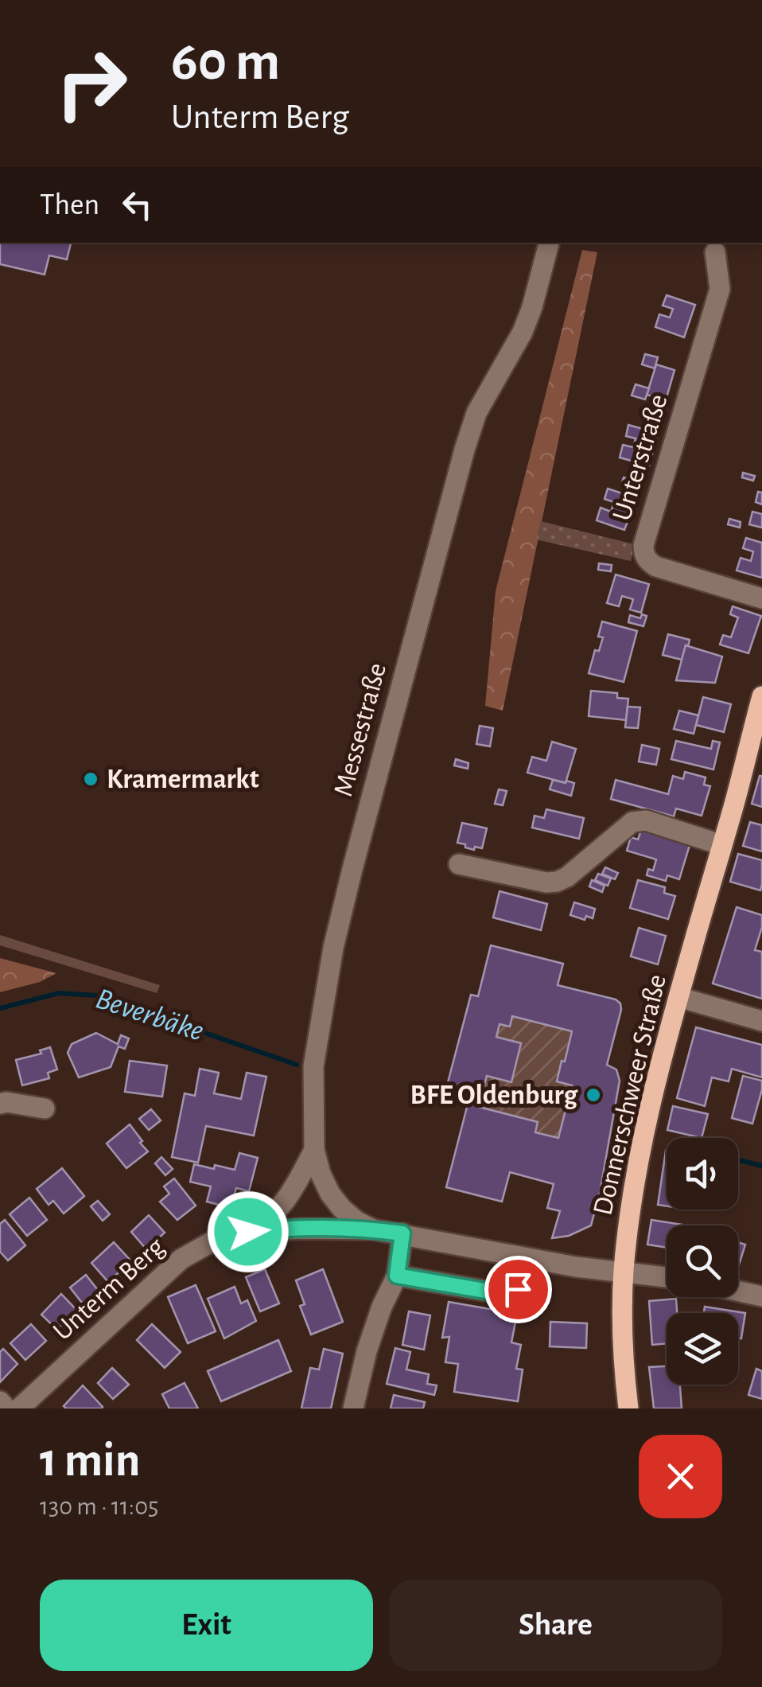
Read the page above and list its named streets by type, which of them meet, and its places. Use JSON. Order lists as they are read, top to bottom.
{
  "streets": {
    "main road": ["Donnerschweer Straße"],
    "street": ["Unterstraße", "Messestraße", "Unterm Berg"]
  },
  "crossings": [
    ["Messestraße", "Unterm Berg"],
    ["Donnerschweer Straße", "Unterm Berg"]
  ],
  "water": ["Beverbäke"],
  "places": ["Kramermarkt", "BFE Oldenburg"],
  "page": {
    "turn": ["60 m", "Unterm Berg"],
    "then": "Then",
    "heading": ["1 min", "130 m · 11:05"],
    "buttons": ["Exit", "Share"]
  }
}
